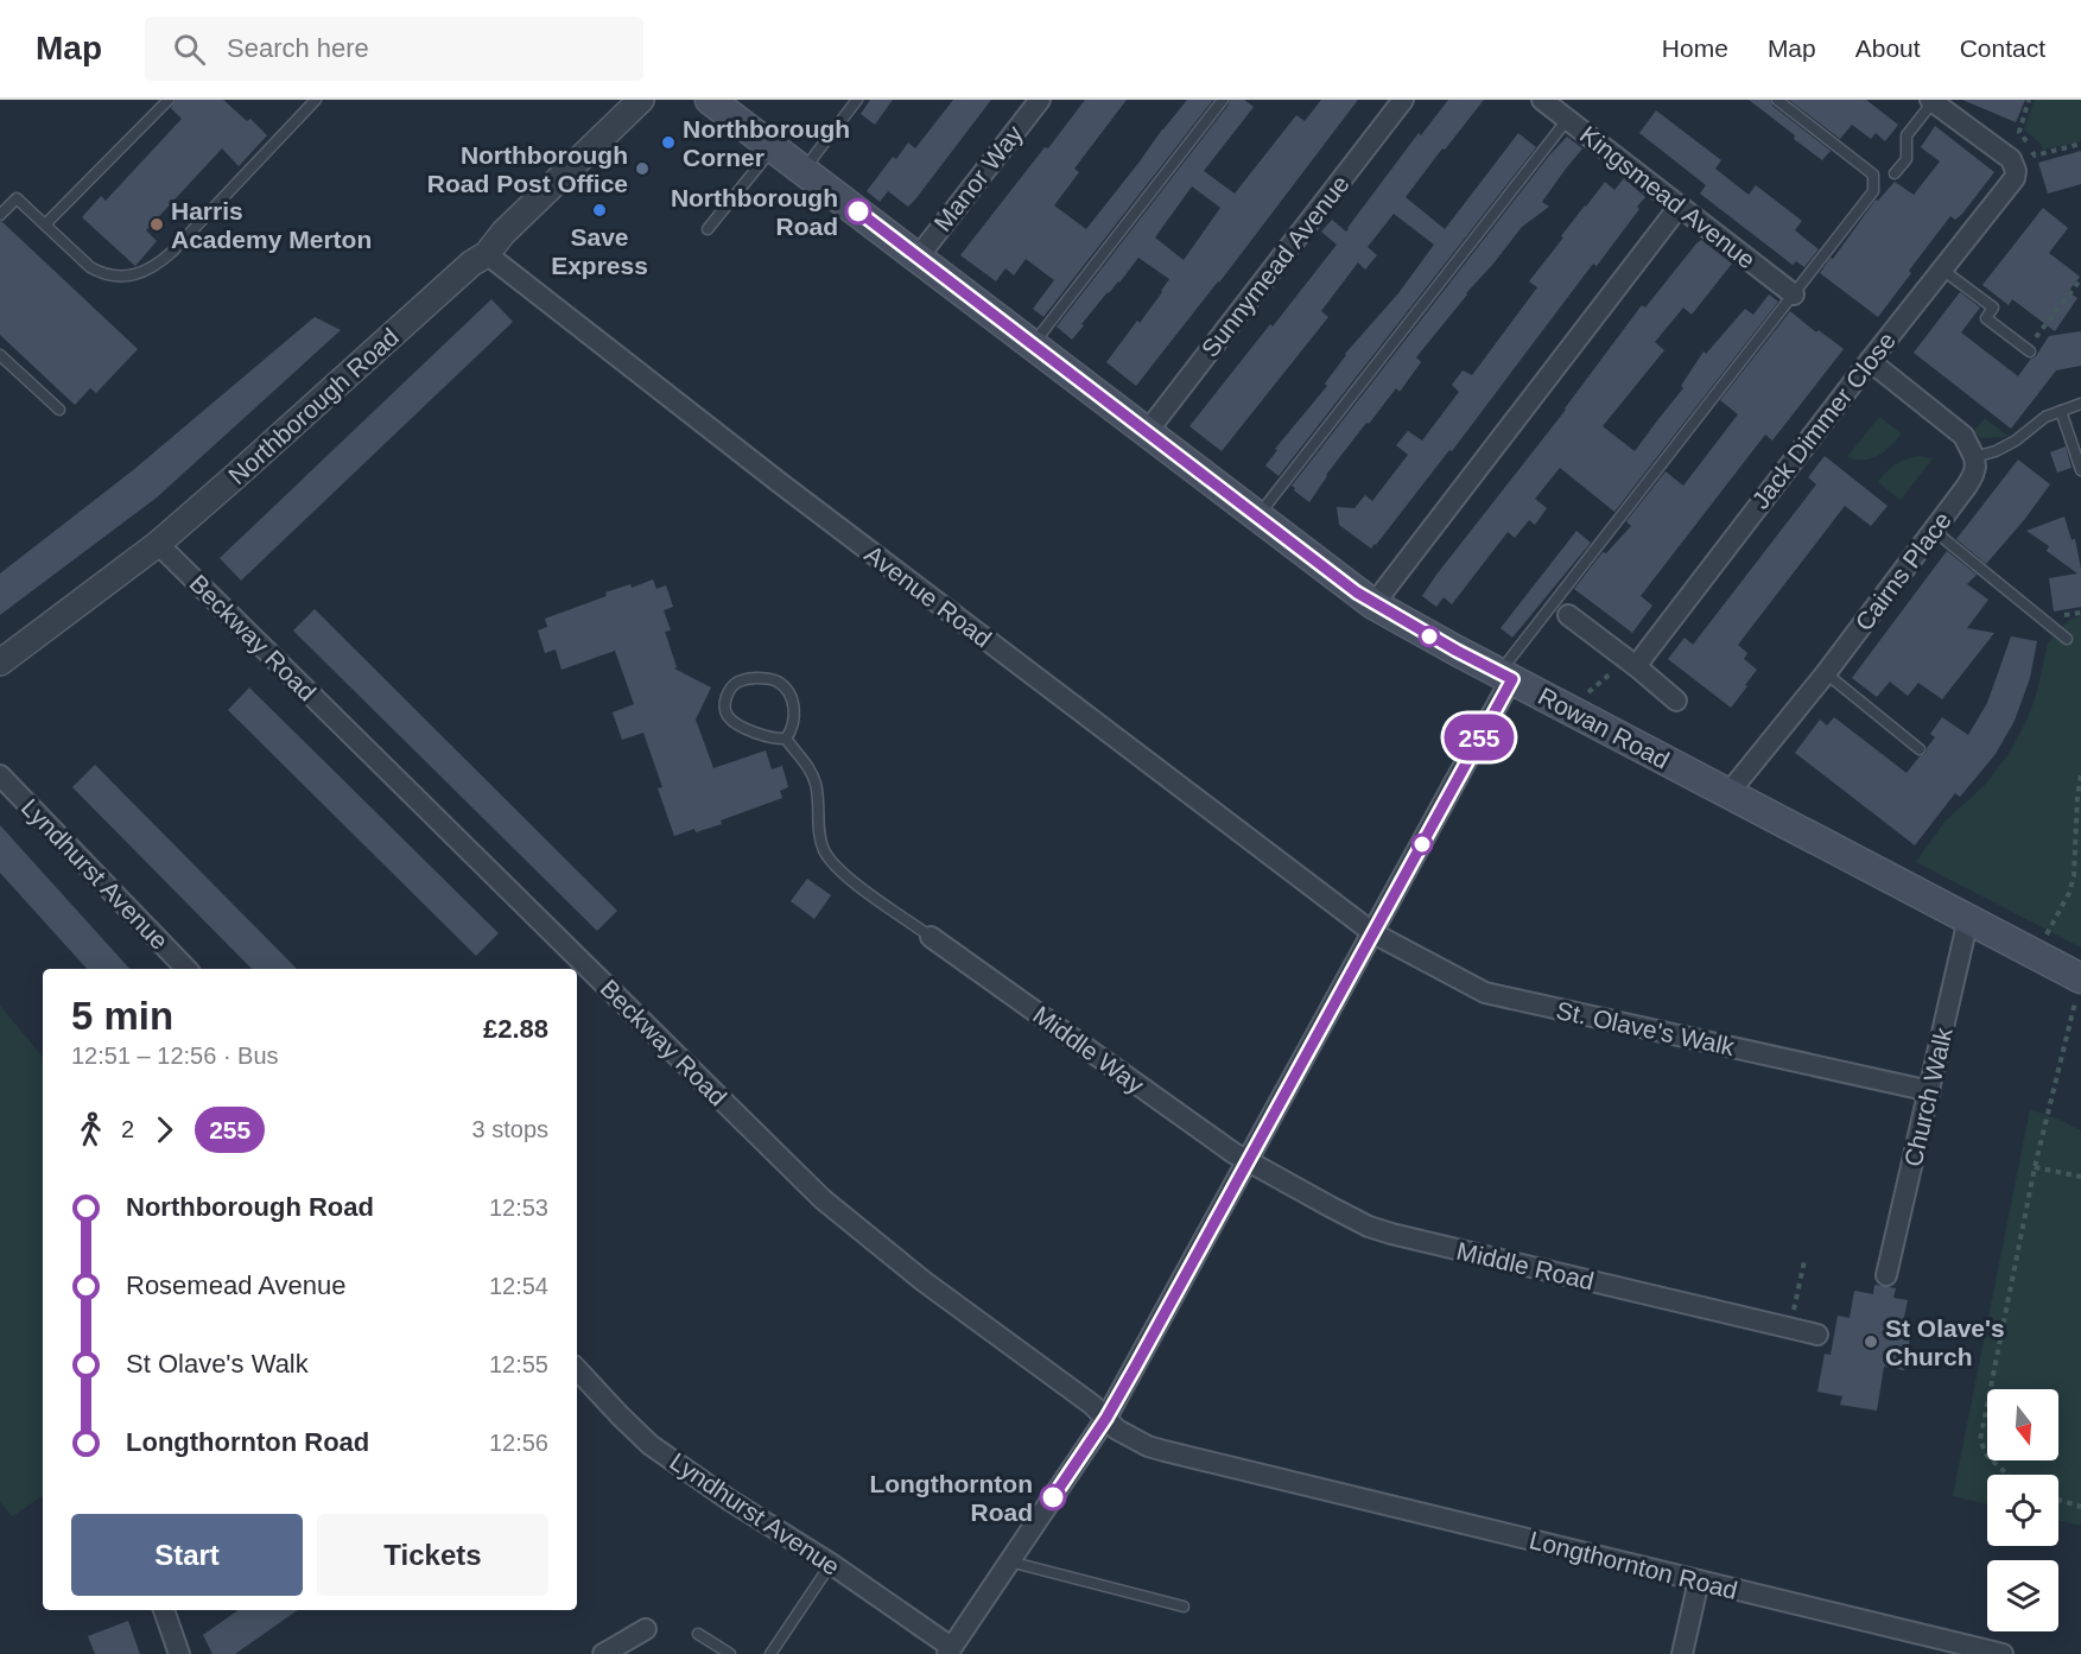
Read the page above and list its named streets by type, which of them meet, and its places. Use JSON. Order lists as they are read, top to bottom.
{
  "streets": {
    "main road": ["Rowan Road"],
    "street": [
      "Manor Way",
      "Kingsmead Avenue",
      "Sunnymead Avenue",
      "Northborough Road",
      "Jack Dimmer Close",
      "Cairns Place",
      "Avenue Road",
      "Beckway Road",
      "Lyndhurst Avenue",
      "St. Olave's Walk",
      "Middle Way",
      "Church Walk",
      "Middle Road",
      "Longthornton Road"
    ]
  },
  "crossings": [
    ["Manor Way", "Rowan Road"],
    ["Sunnymead Avenue", "Rowan Road"],
    ["Northborough Road", "Avenue Road"],
    ["Northborough Road", "Beckway Road"],
    ["Cairns Place", "Rowan Road"],
    ["Avenue Road", "St. Olave's Walk"],
    ["Beckway Road", "Longthornton Road"],
    ["Rowan Road", "Church Walk"],
    ["St. Olave's Walk", "Church Walk"],
    ["Middle Way", "Middle Road"]
  ],
  "places": [
    "Northborough Corner",
    "Northborough Road Post Office",
    "Save Express",
    "Northborough Road",
    "Harris Academy Merton",
    "St Olave's Church",
    "Longthornton Road"
  ],
  "lines": ["bus line 255"],
  "north": "bottom",
  "page": {
    "header": "Map",
    "search": "Search here",
    "nav": [
      "Home",
      "Map",
      "About",
      "Contact"
    ],
    "on_map": "255",
    "heading": ["5 min", "12:51 – 12:56 · Bus", "£2.88"],
    "legs": ["2", "255", "3 stops"],
    "list": [
      {
        "name": "Northborough Road",
        "value": "12:53"
      },
      {
        "name": "Rosemead Avenue",
        "value": "12:54"
      },
      {
        "name": "St Olave's Walk",
        "value": "12:55"
      },
      {
        "name": "Longthornton Road",
        "value": "12:56"
      }
    ],
    "buttons": ["Start", "Tickets"]
  }
}
